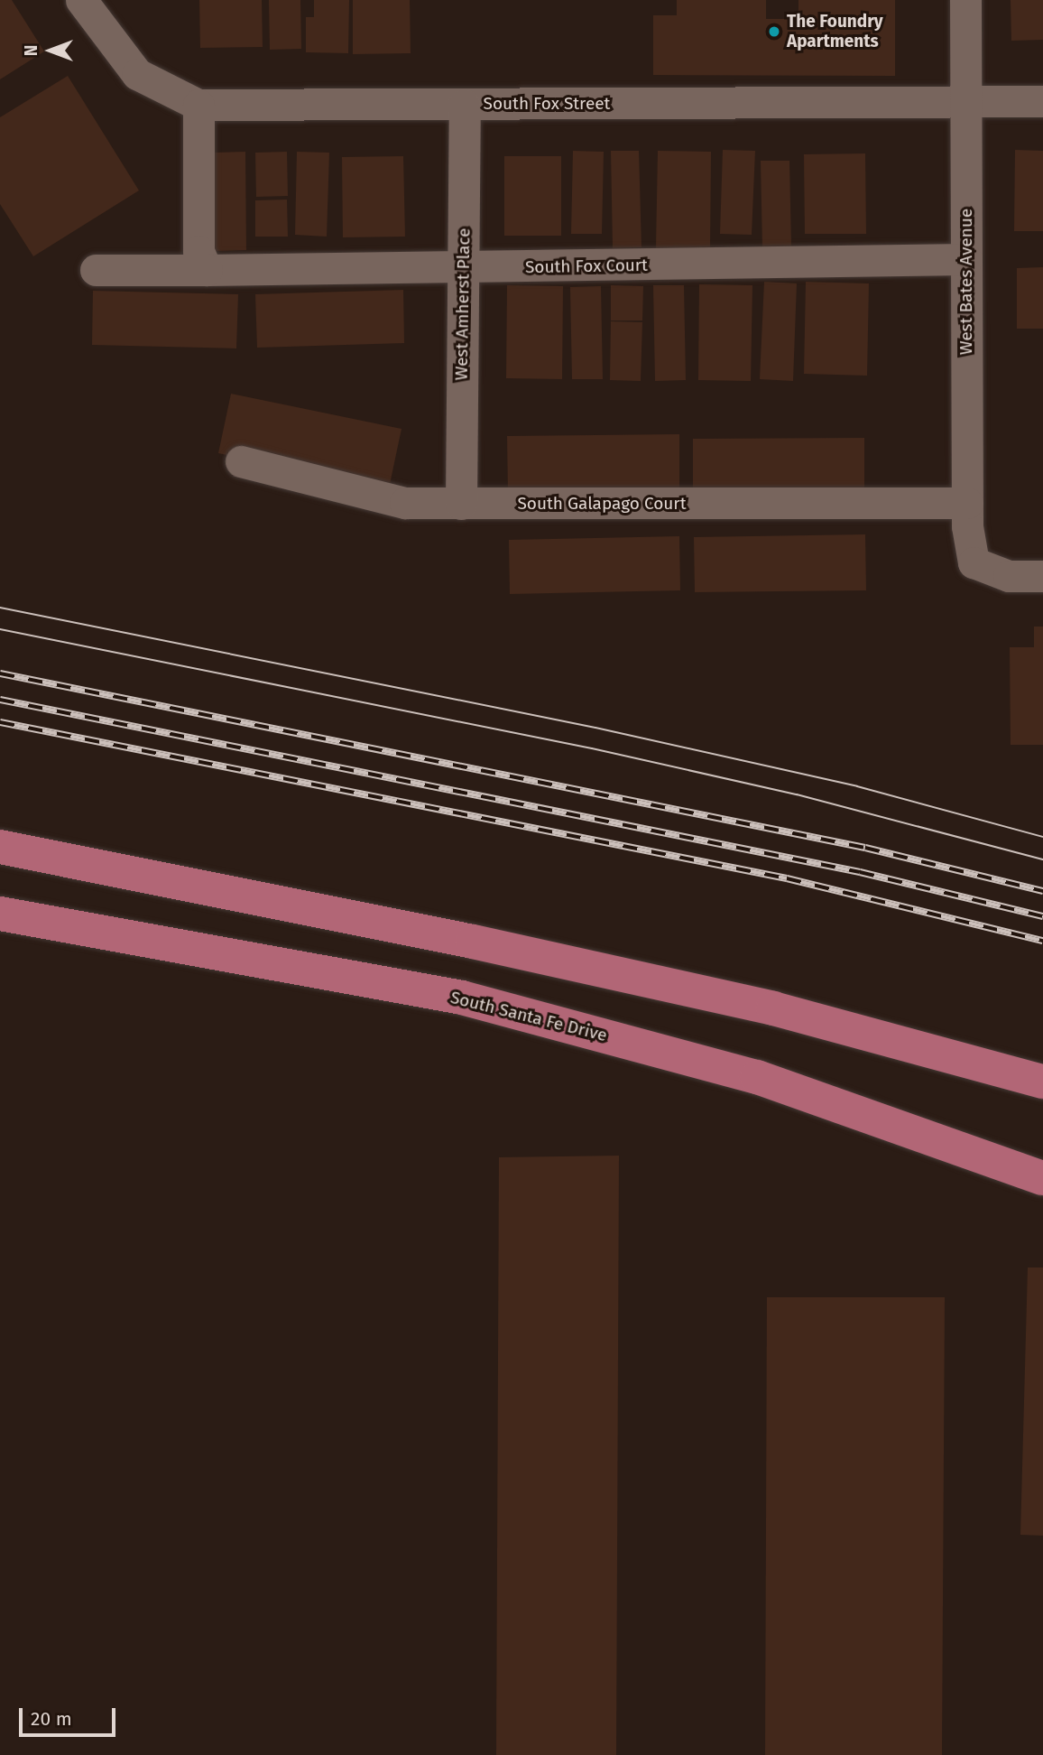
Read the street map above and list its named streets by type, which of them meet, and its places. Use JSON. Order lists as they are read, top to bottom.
{
  "streets": {
    "highway": ["South Santa Fe Drive"],
    "street": [
      "South Fox Street",
      "South Fox Court",
      "West Bates Avenue",
      "West Amherst Place",
      "South Galapago Court"
    ]
  },
  "crossings": [
    ["South Fox Street", "West Bates Avenue"],
    ["South Fox Street", "West Amherst Place"],
    ["South Fox Court", "West Bates Avenue"],
    ["South Fox Court", "West Amherst Place"],
    ["West Bates Avenue", "South Galapago Court"],
    ["West Amherst Place", "South Galapago Court"]
  ],
  "places": ["The Foundry Apartments"],
  "scale_bar": "20 m",
  "north": "left"
}
